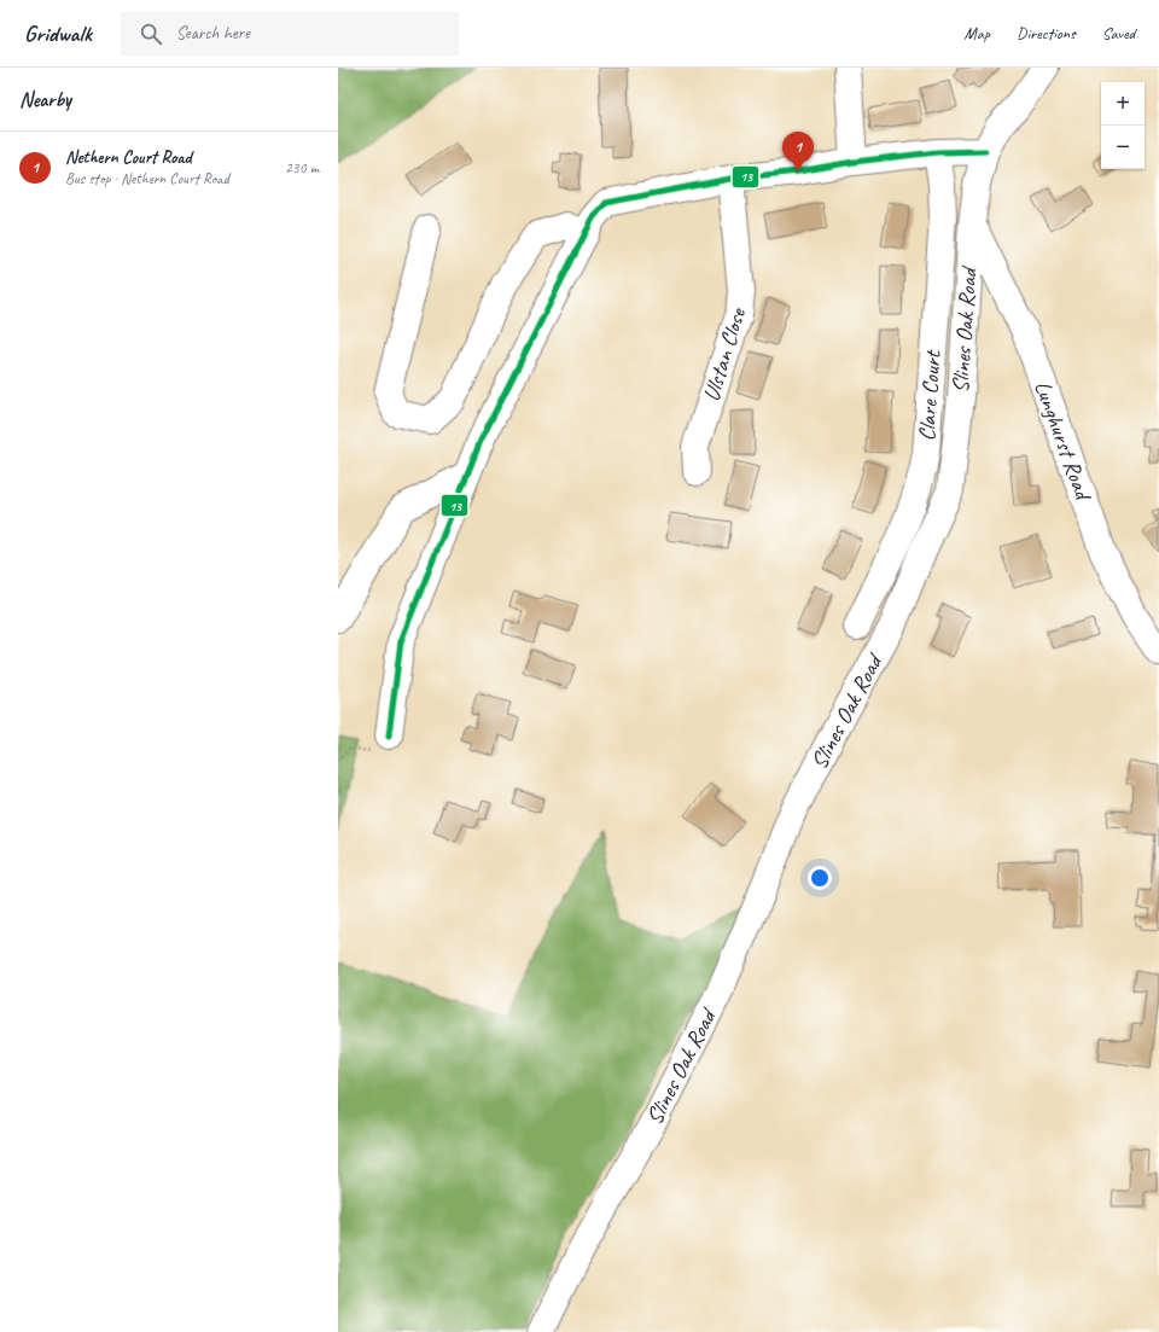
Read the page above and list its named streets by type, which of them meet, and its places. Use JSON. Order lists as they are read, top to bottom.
{
  "streets": {
    "street": [
      "Slines Oak Road",
      "Ulstan Close",
      "Clare Court",
      "Lunghurst Road"
    ]
  },
  "crossings": [
    ["Slines Oak Road", "Lunghurst Road"]
  ],
  "lines": ["transit line 13"],
  "page": {
    "header": "Gridwalk",
    "search": "Search here",
    "nav": ["Map", "Directions", "Saved"],
    "heading": "Nearby",
    "map_buttons": ["+", "−"],
    "list": [
      {
        "mark": "1",
        "name": "Nethern Court Road",
        "note": "Bus stop · Nethern Court Road",
        "value": "230 m"
      }
    ],
    "pins": "1"
  }
}
